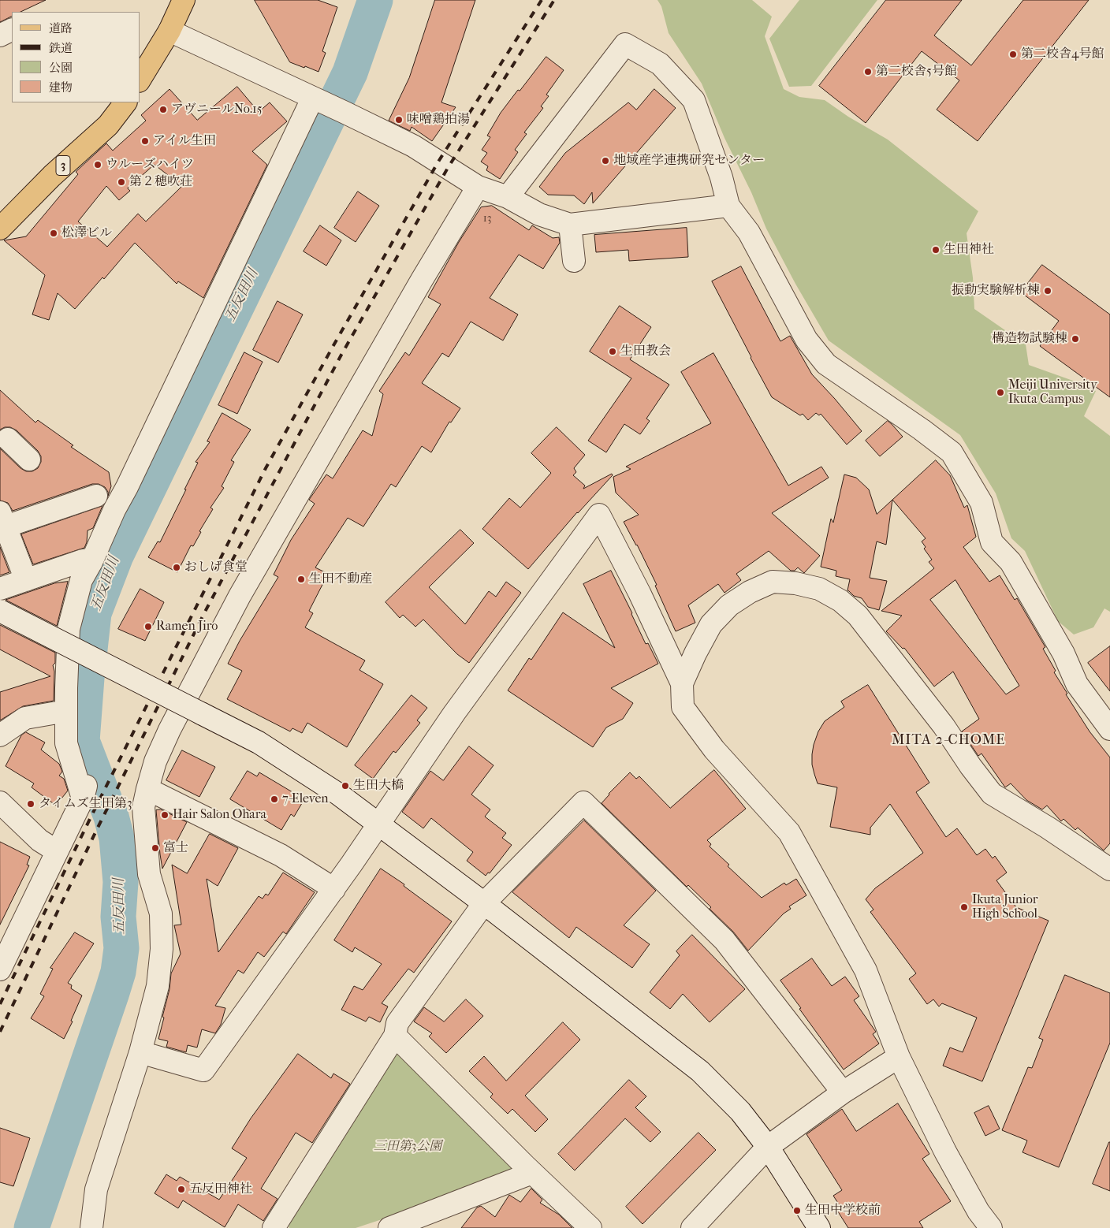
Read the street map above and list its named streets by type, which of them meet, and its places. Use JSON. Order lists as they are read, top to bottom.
{
  "streets": {
    "main road": ["3"]
  },
  "districts": ["MITA 2-CHOME"],
  "water": ["五反田川"],
  "parks": ["三田第3公園"],
  "places": [
    "第二校舎4号館",
    "第二校舎5号館",
    "アヴニールNo.15",
    "味噌鶏拍湯",
    "アイル生田",
    "地域産学連携研究センター",
    "ウルーズハイツ",
    "第２穂吹荘",
    "松澤ビル",
    "生田神社",
    "振動実験解析棟",
    "構造物試験棟",
    "生田教会",
    "Meiji University Ikuta Campus",
    "おしげ食堂",
    "生田不動産",
    "Ramen Jiro",
    "生田大橋",
    "7-Eleven",
    "タイムズ生田第3",
    "Hair Salon Ohara",
    "富士",
    "Ikuta Junior High School",
    "五反田神社",
    "生田中学校前"
  ],
  "house_numbers": ["13"],
  "legend": [
    "道路",
    "鉄道",
    "公園",
    "建物"
  ]
}
